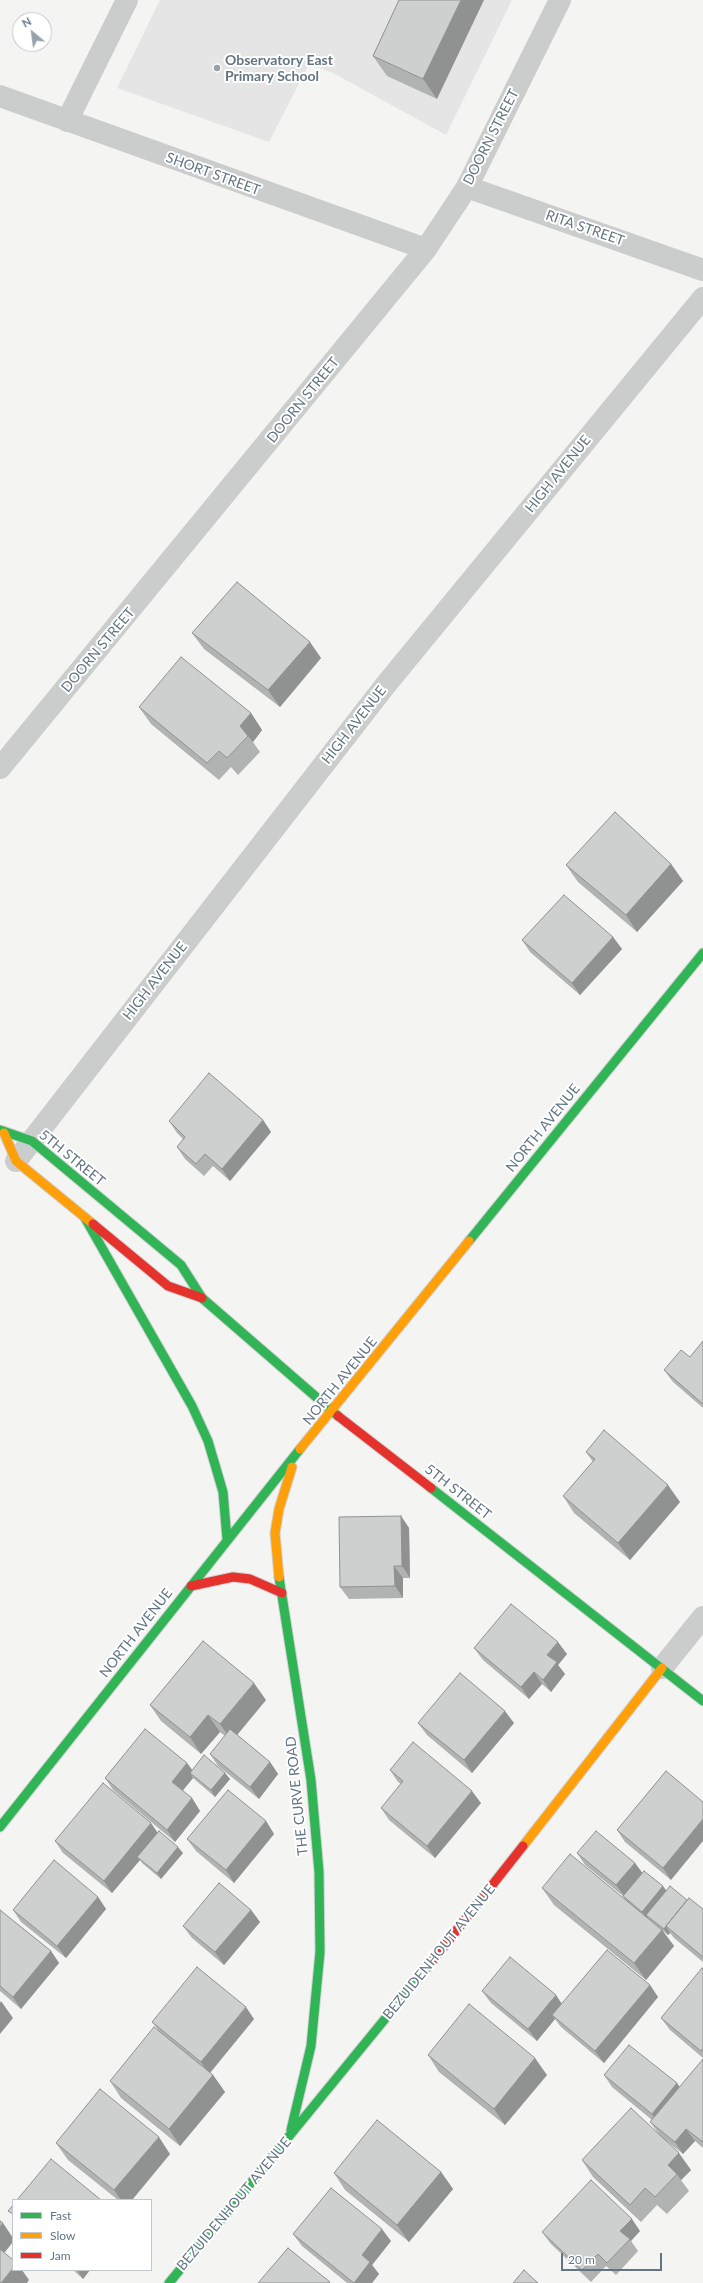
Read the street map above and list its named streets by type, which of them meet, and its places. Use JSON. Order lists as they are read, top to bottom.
{
  "streets": {
    "street": [
      "DOORN STREET",
      "SHORT STREET",
      "RITA STREET",
      "HIGH AVENUE",
      "NORTH AVENUE",
      "5TH STREET",
      "THE CURVE ROAD",
      "BEZUIDENHOUT AVENUE"
    ]
  },
  "crossings": [
    ["DOORN STREET", "SHORT STREET"],
    ["DOORN STREET", "RITA STREET"],
    ["HIGH AVENUE", "5TH STREET"],
    ["NORTH AVENUE", "5TH STREET"],
    ["NORTH AVENUE", "THE CURVE ROAD"],
    ["5TH STREET", "BEZUIDENHOUT AVENUE"],
    ["THE CURVE ROAD", "BEZUIDENHOUT AVENUE"]
  ],
  "places": ["Observatory East Primary School"],
  "legend": ["Fast", "Slow", "Jam"],
  "scale_bar": "20 m",
  "north": "top left"
}
